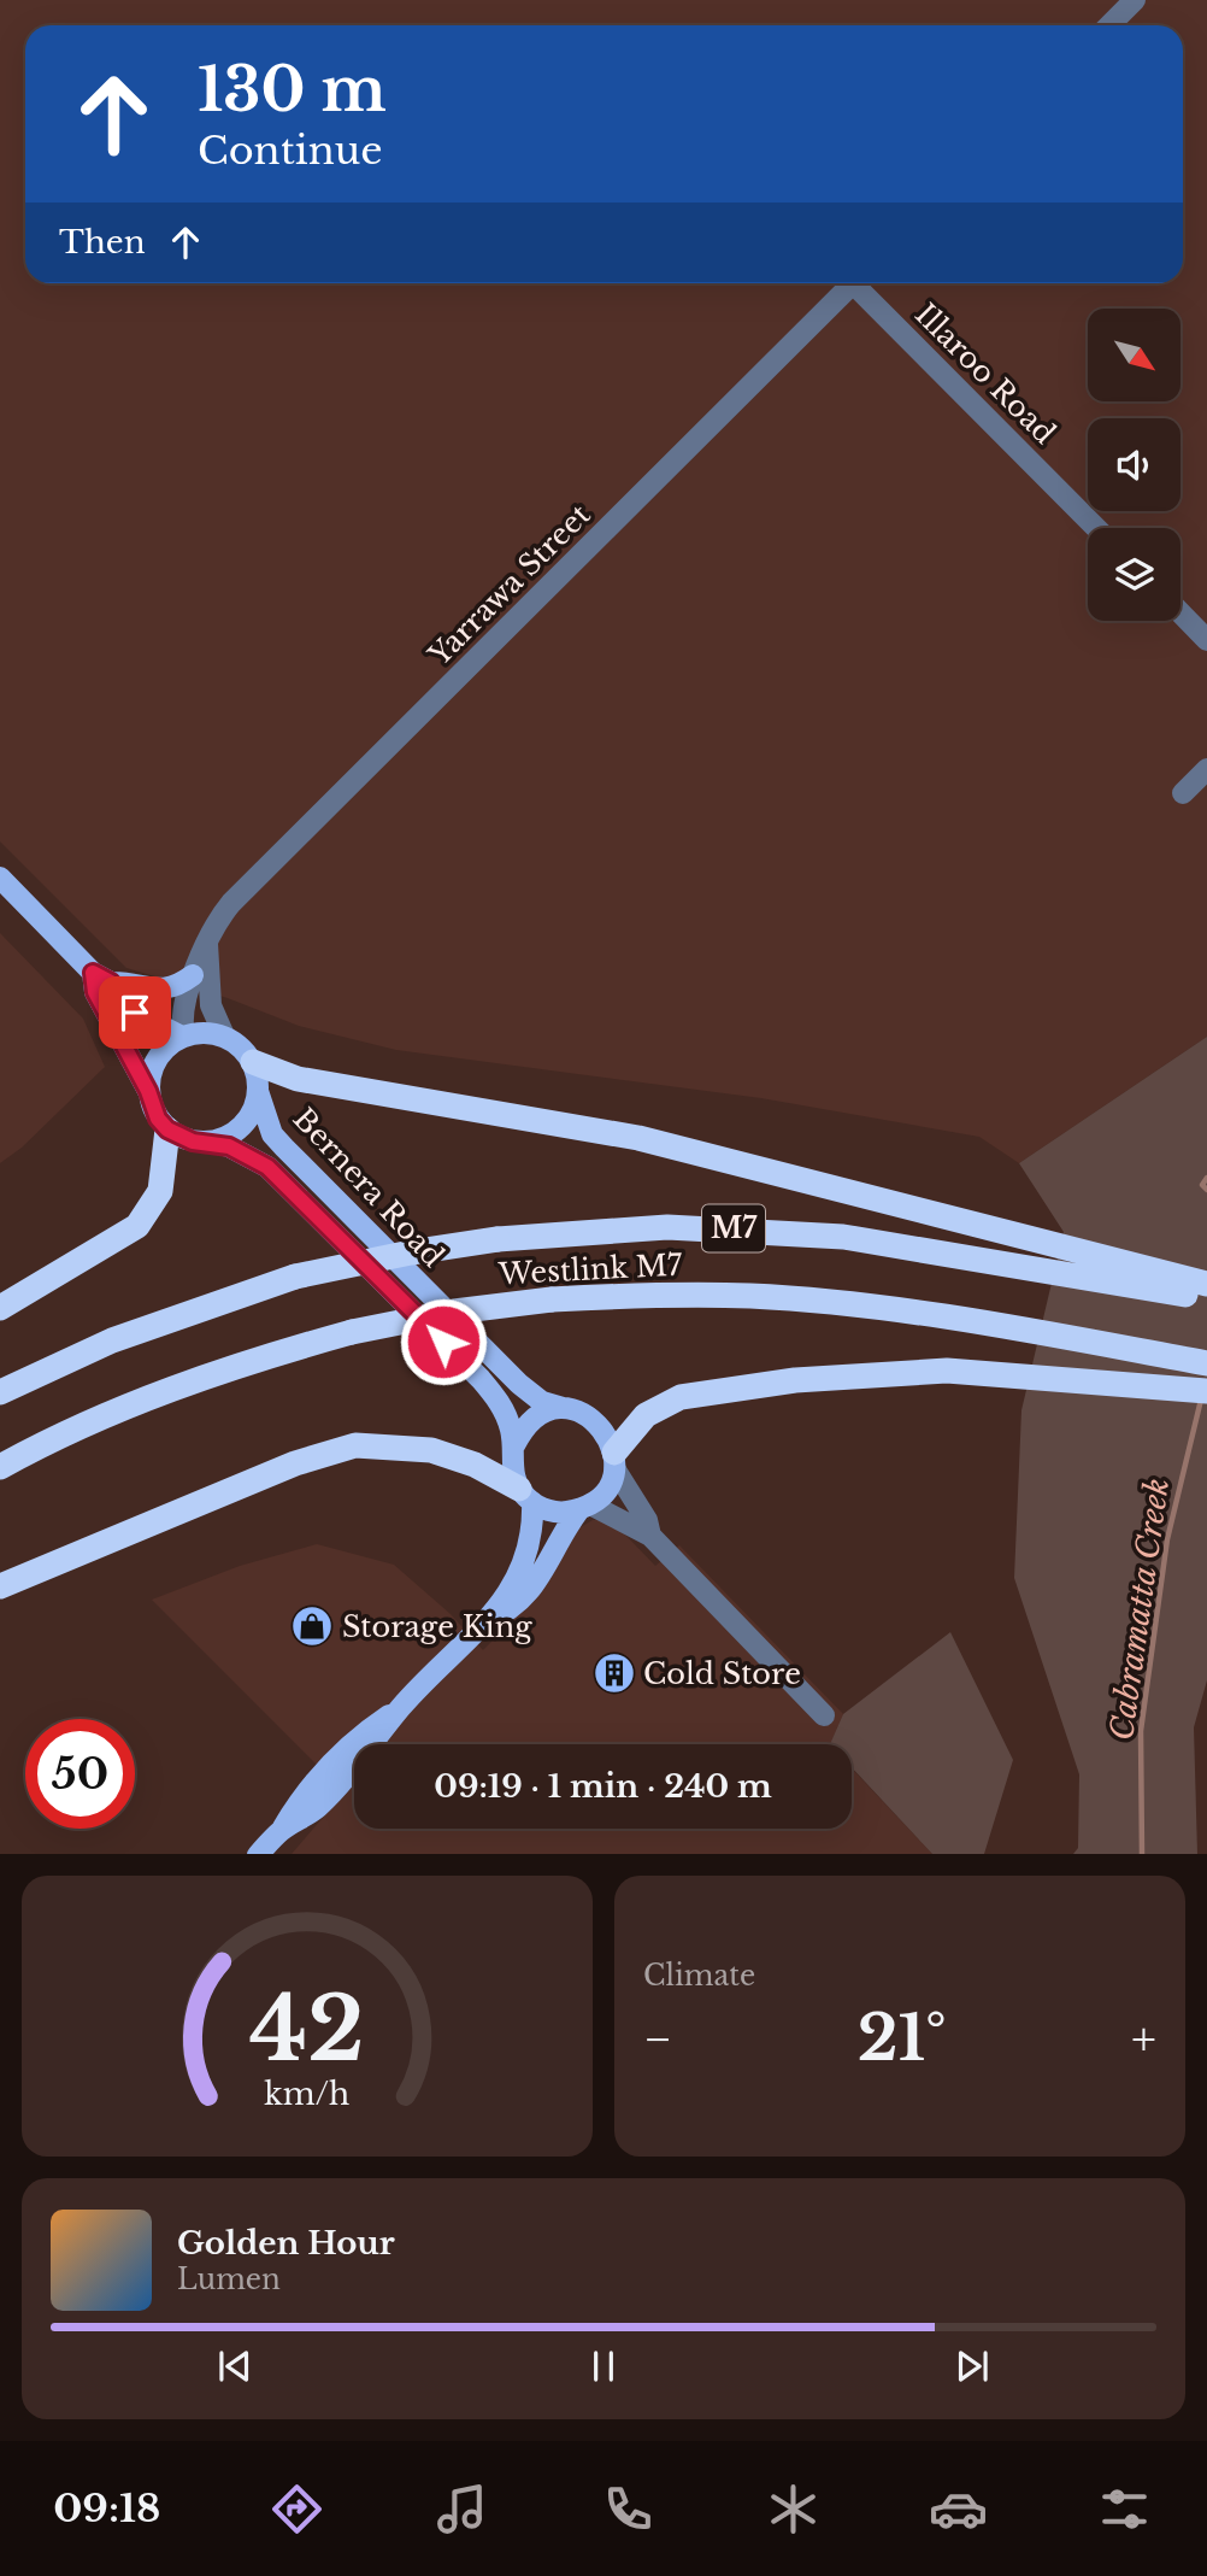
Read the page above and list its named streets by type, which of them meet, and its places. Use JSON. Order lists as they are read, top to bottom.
{
  "streets": {
    "highway": ["M7", "Westlink M7"],
    "main road": ["Bernera Road"],
    "street": ["Illaroo Road", "Yarrawa Street"]
  },
  "crossings": [
    ["Yarrawa Street", "Bernera Road"]
  ],
  "water": ["Cabramatta Creek"],
  "places": {
    "shop": ["Storage King"],
    "building": ["Cold Store"]
  },
  "north": "bottom right",
  "page": {
    "turn": ["130 m", "Continue"],
    "then": "Then",
    "limit": "50",
    "trip": "09:19 · 1 min · 240 m",
    "tile": "Climate",
    "heat": ["−", "21°", "+"],
    "song": ["Golden Hour", "Lumen"],
    "tabs": "09:18",
    "gauge": ["42", "km/h"]
  }
}
